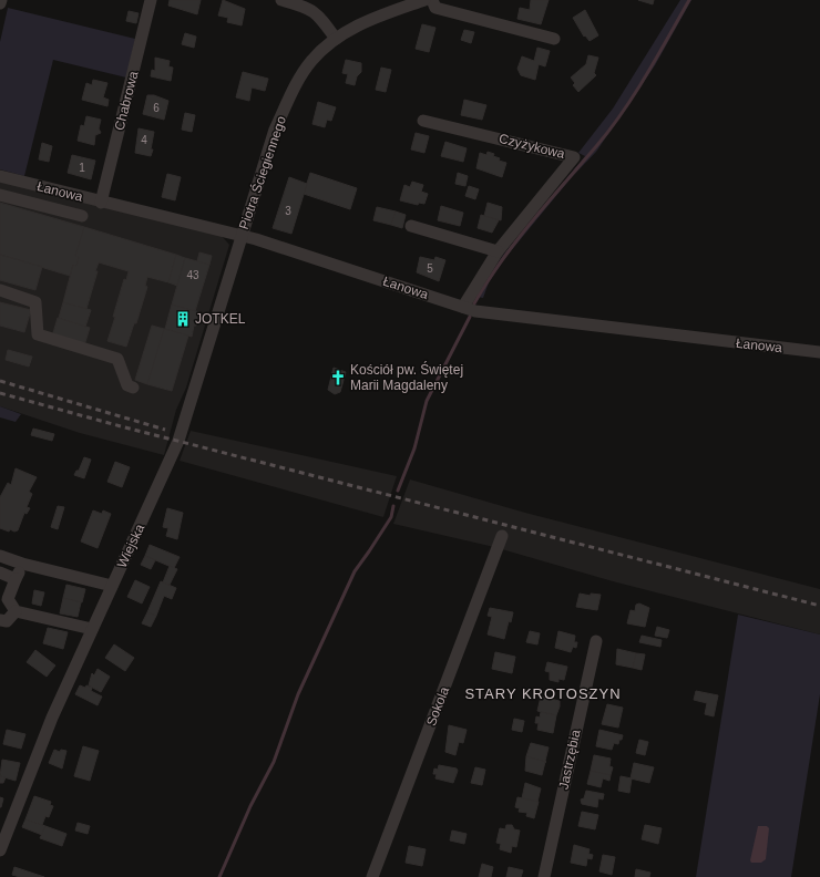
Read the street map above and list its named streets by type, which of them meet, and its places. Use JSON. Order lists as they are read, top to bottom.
{
  "streets": {
    "street": [
      "Chabrowa",
      "Czyżykowa",
      "Piotra Ściegiennego",
      "Łanowa",
      "Wiejska",
      "Sokola",
      "Jastrzębia"
    ]
  },
  "crossings": [
    ["Chabrowa", "Łanowa"],
    ["Czyżykowa", "Łanowa"],
    ["Piotra Ściegiennego", "Łanowa"],
    ["Piotra Ściegiennego", "Wiejska"],
    ["Łanowa", "Wiejska"]
  ],
  "districts": ["STARY KROTOSZYN"],
  "places": {
    "building": ["JOTKEL"],
    "church": ["Kościół pw. Świętej Marii Magdaleny"]
  },
  "house_numbers": [
    "6",
    "4",
    "1",
    "3",
    "5",
    "43"
  ]
}
